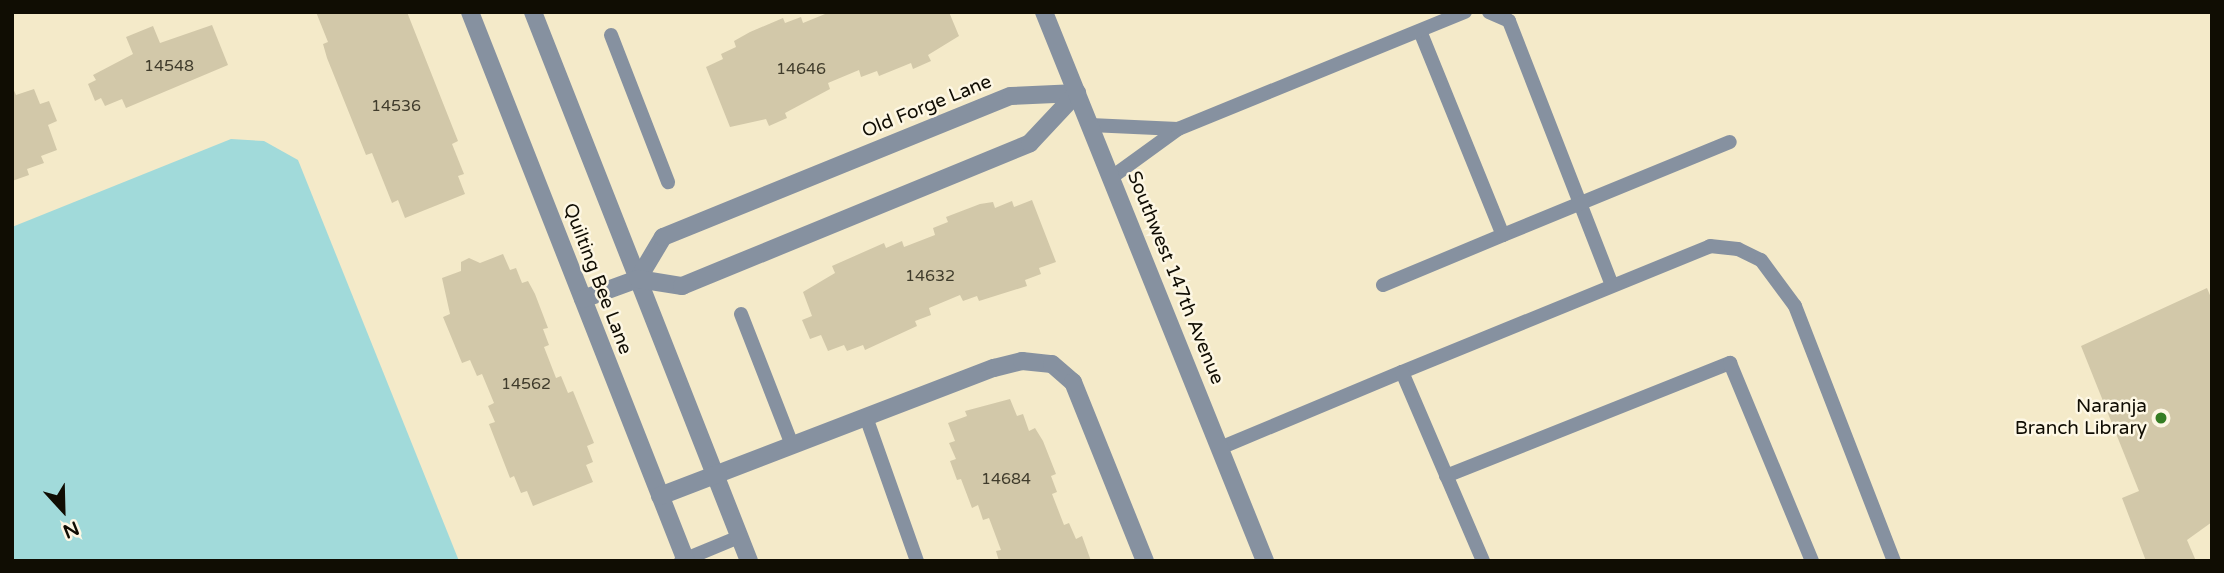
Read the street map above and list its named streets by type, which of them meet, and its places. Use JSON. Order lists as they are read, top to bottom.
{
  "streets": {
    "street": ["Old Forge Lane", "Southwest 147th Avenue", "Quilting Bee Lane"]
  },
  "crossings": [
    ["Old Forge Lane", "Southwest 147th Avenue"],
    ["Old Forge Lane", "Quilting Bee Lane"]
  ],
  "places": ["Naranja Branch Library"],
  "house_numbers": [
    "14548",
    "14646",
    "14536",
    "14632",
    "14562",
    "14684"
  ],
  "north": "bottom"
}
